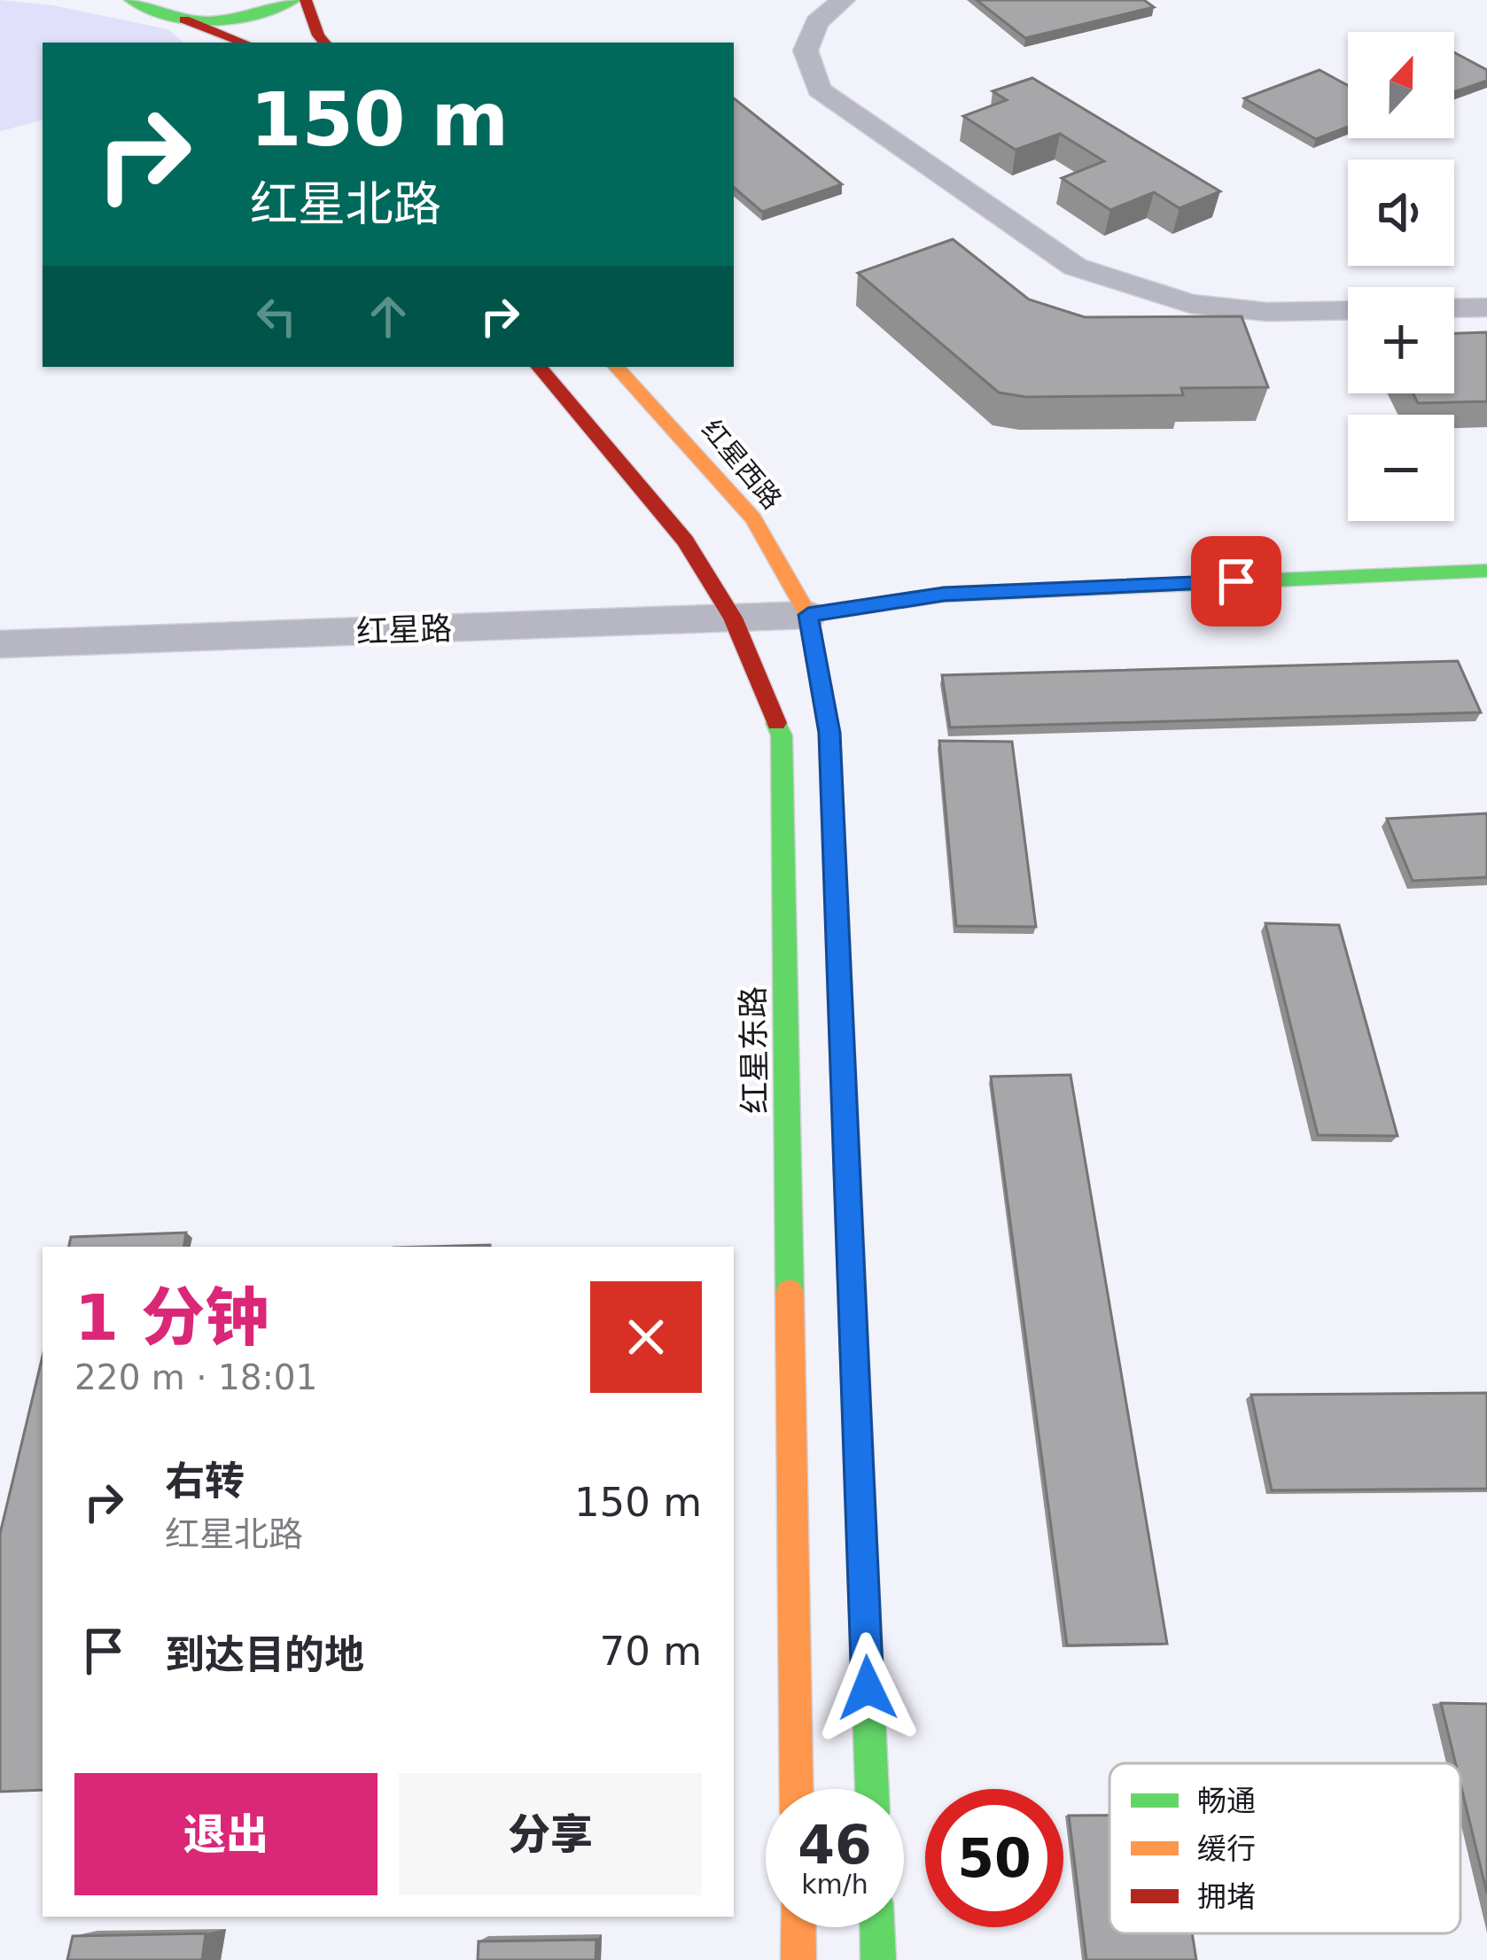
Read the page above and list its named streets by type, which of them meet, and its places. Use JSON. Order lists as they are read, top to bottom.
{
  "streets": {
    "main road": ["红星西路", "红星东路"],
    "street": ["红星路"]
  },
  "crossings": [
    ["红星西路", "红星路"],
    ["红星路", "红星东路"]
  ],
  "legend": ["畅通", "缓行", "拥堵"],
  "north": "top",
  "page": {
    "map_buttons": ["+", "−"],
    "turn": ["150 m", "红星北路"],
    "heading": ["1 分钟", "220 m · 18:01"],
    "list": [
      {
        "name": "右转",
        "note": "红星北路",
        "value": "150 m"
      },
      {
        "name": "到达目的地",
        "value": "70 m"
      }
    ],
    "buttons": ["退出", "分享"],
    "speed": "46 km/h",
    "limit": "50"
  }
}
